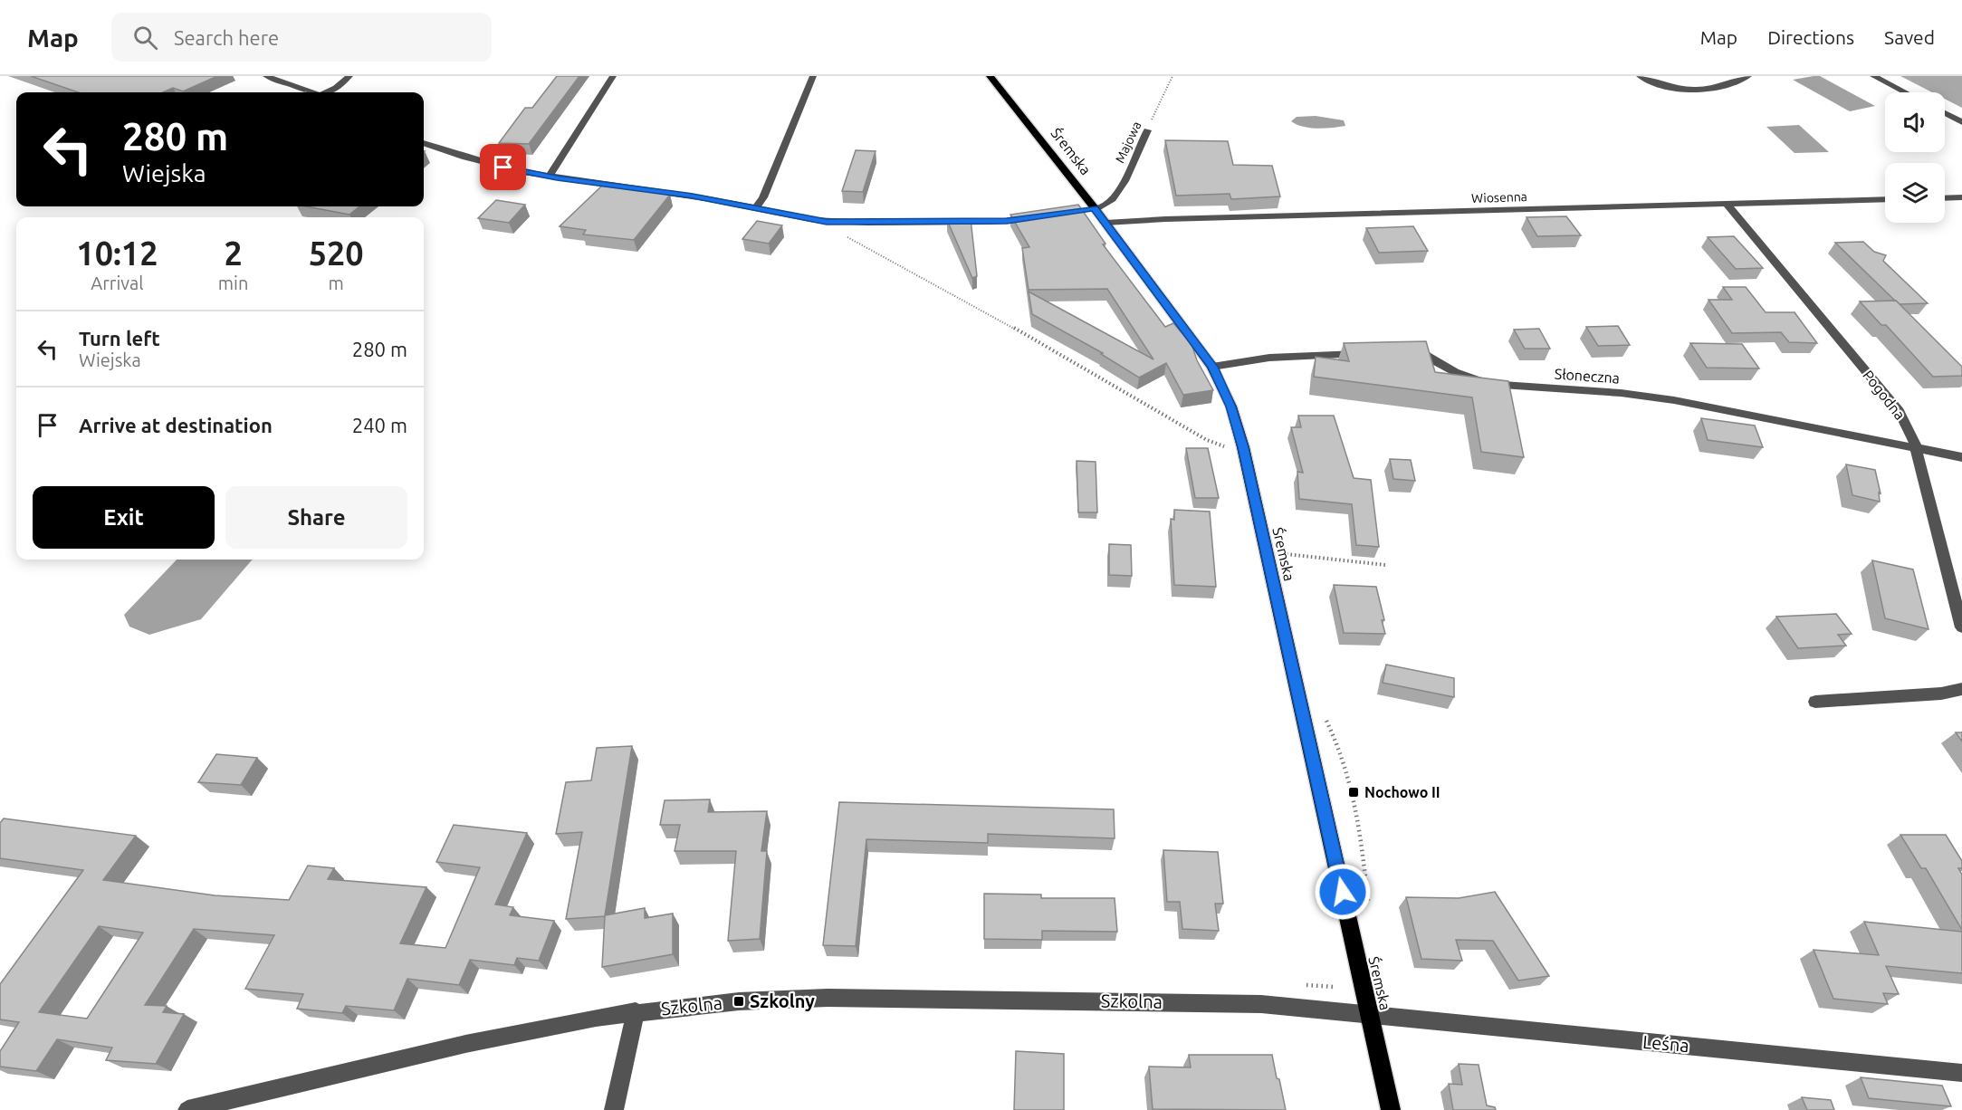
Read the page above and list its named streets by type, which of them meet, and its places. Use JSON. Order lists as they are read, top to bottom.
{
  "streets": {
    "main road": ["Śremska"],
    "street": [
      "Majowa",
      "Wiosenna",
      "Słoneczna",
      "Pogodna",
      "Szkolna",
      "Leśna"
    ]
  },
  "crossings": [
    ["Majowa", "Śremska"],
    ["Śremska", "Wiosenna"],
    ["Śremska", "Szkolna"],
    ["Śremska", "Leśna"],
    ["Wiosenna", "Pogodna"],
    ["Słoneczna", "Pogodna"],
    ["Szkolna", "Leśna"]
  ],
  "places": {
    "transit": ["Nochowo II", "Szkolny"]
  },
  "page": {
    "header": "Map",
    "search": "Search here",
    "nav": ["Map", "Directions", "Saved"],
    "turn": ["280 m", "Wiejska"],
    "eta": [
      "10:12",
      "Arrival",
      "2",
      "min",
      "520",
      "m"
    ],
    "list": [
      {
        "name": "Turn left",
        "note": "Wiejska",
        "value": "280 m"
      },
      {
        "name": "Arrive at destination",
        "value": "240 m"
      }
    ],
    "buttons": ["Exit", "Share"]
  }
}
